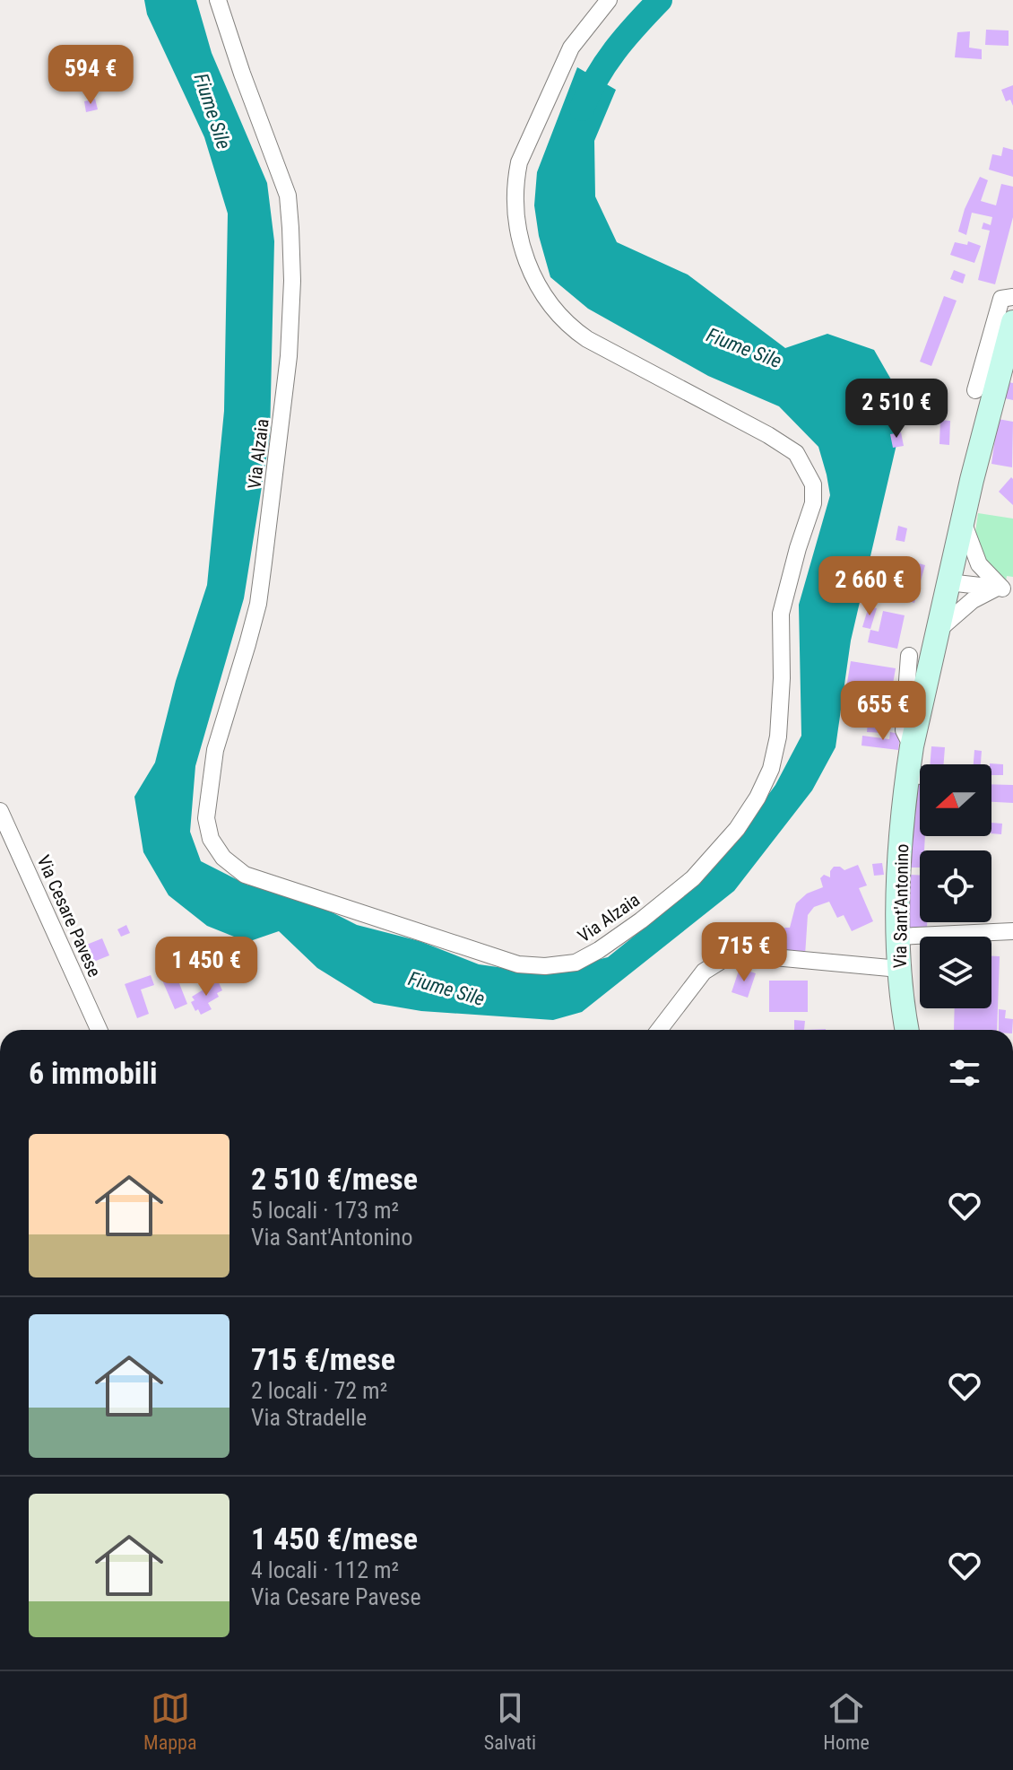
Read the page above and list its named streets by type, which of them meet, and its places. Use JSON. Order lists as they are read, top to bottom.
{
  "streets": {
    "main road": ["Via Sant'Antonino"],
    "street": ["Via Alzaia", "Via Cesare Pavese"]
  },
  "water": ["Fiume Sile"],
  "north": "left",
  "page": {
    "price": [
      "594 €",
      "2 510 €",
      "2 660 €",
      "655 €",
      "715 €",
      "1 450 €"
    ],
    "heading": "6 immobili",
    "list": [
      {
        "name": "2 510 €/mese",
        "note": "5 locali · 173 m² · Via Sant'Antonino"
      },
      {
        "name": "715 €/mese",
        "note": "2 locali · 72 m² · Via Stradelle"
      },
      {
        "name": "1 450 €/mese",
        "note": "4 locali · 112 m² · Via Cesare Pavese"
      }
    ],
    "tabs": ["Mappa", "Salvati", "Home"]
  }
}
